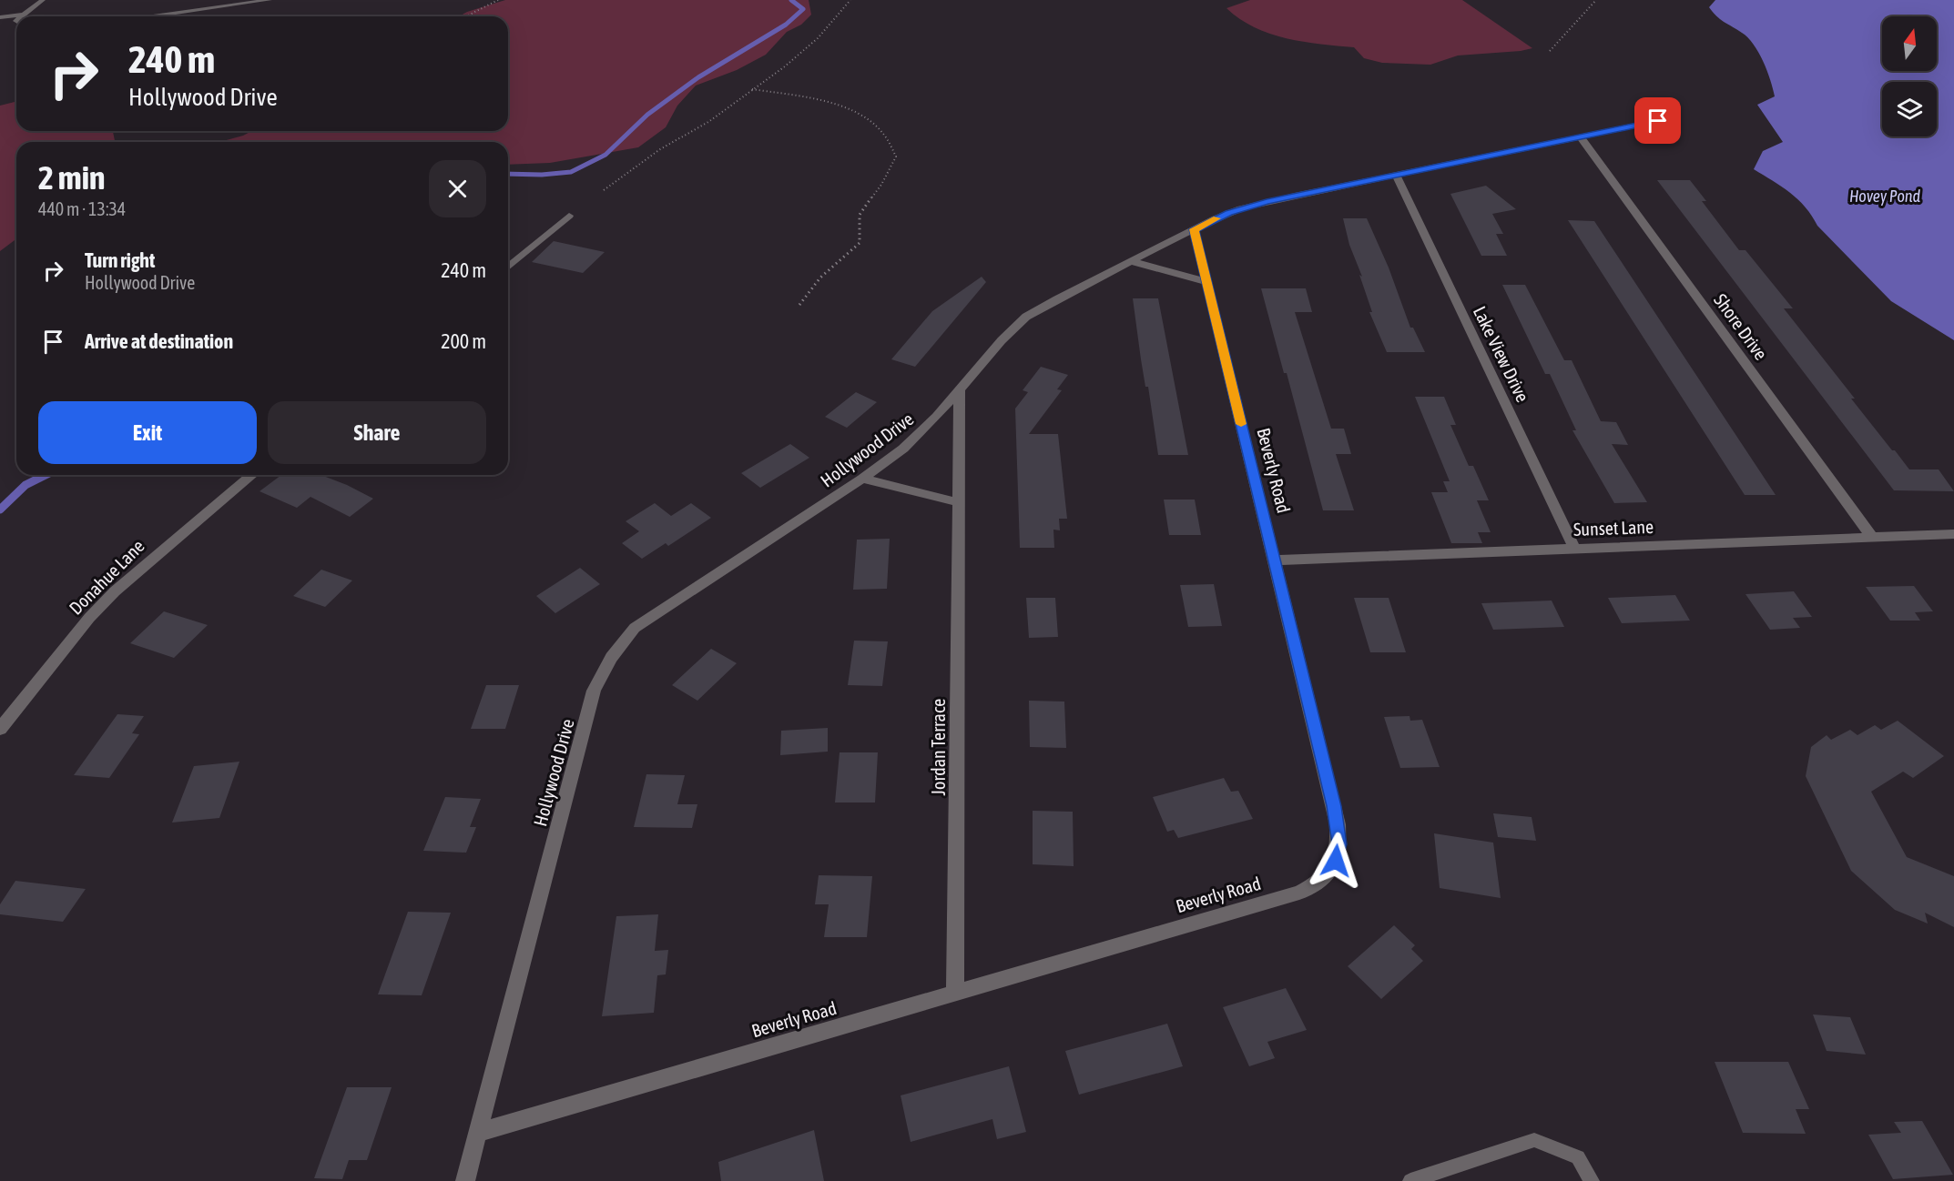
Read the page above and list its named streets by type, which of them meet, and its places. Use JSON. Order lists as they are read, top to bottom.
{
  "streets": {
    "street": [
      "Shore Drive",
      "Lake View Drive",
      "Hollywood Drive",
      "Beverly Road",
      "Sunset Lane",
      "Donahue Lane",
      "Jordan Terrace"
    ]
  },
  "crossings": [
    ["Shore Drive", "Hollywood Drive"],
    ["Shore Drive", "Sunset Lane"],
    ["Lake View Drive", "Hollywood Drive"],
    ["Lake View Drive", "Sunset Lane"],
    ["Hollywood Drive", "Beverly Road"],
    ["Hollywood Drive", "Jordan Terrace"],
    ["Beverly Road", "Sunset Lane"],
    ["Beverly Road", "Jordan Terrace"]
  ],
  "water": ["Hovey Pond"],
  "north": "top",
  "page": {
    "turn": ["240 m", "Hollywood Drive"],
    "heading": ["2 min", "440 m · 13:34"],
    "list": [
      {
        "name": "Turn right",
        "note": "Hollywood Drive",
        "value": "240 m"
      },
      {
        "name": "Arrive at destination",
        "value": "200 m"
      }
    ],
    "buttons": ["Exit", "Share"]
  }
}
